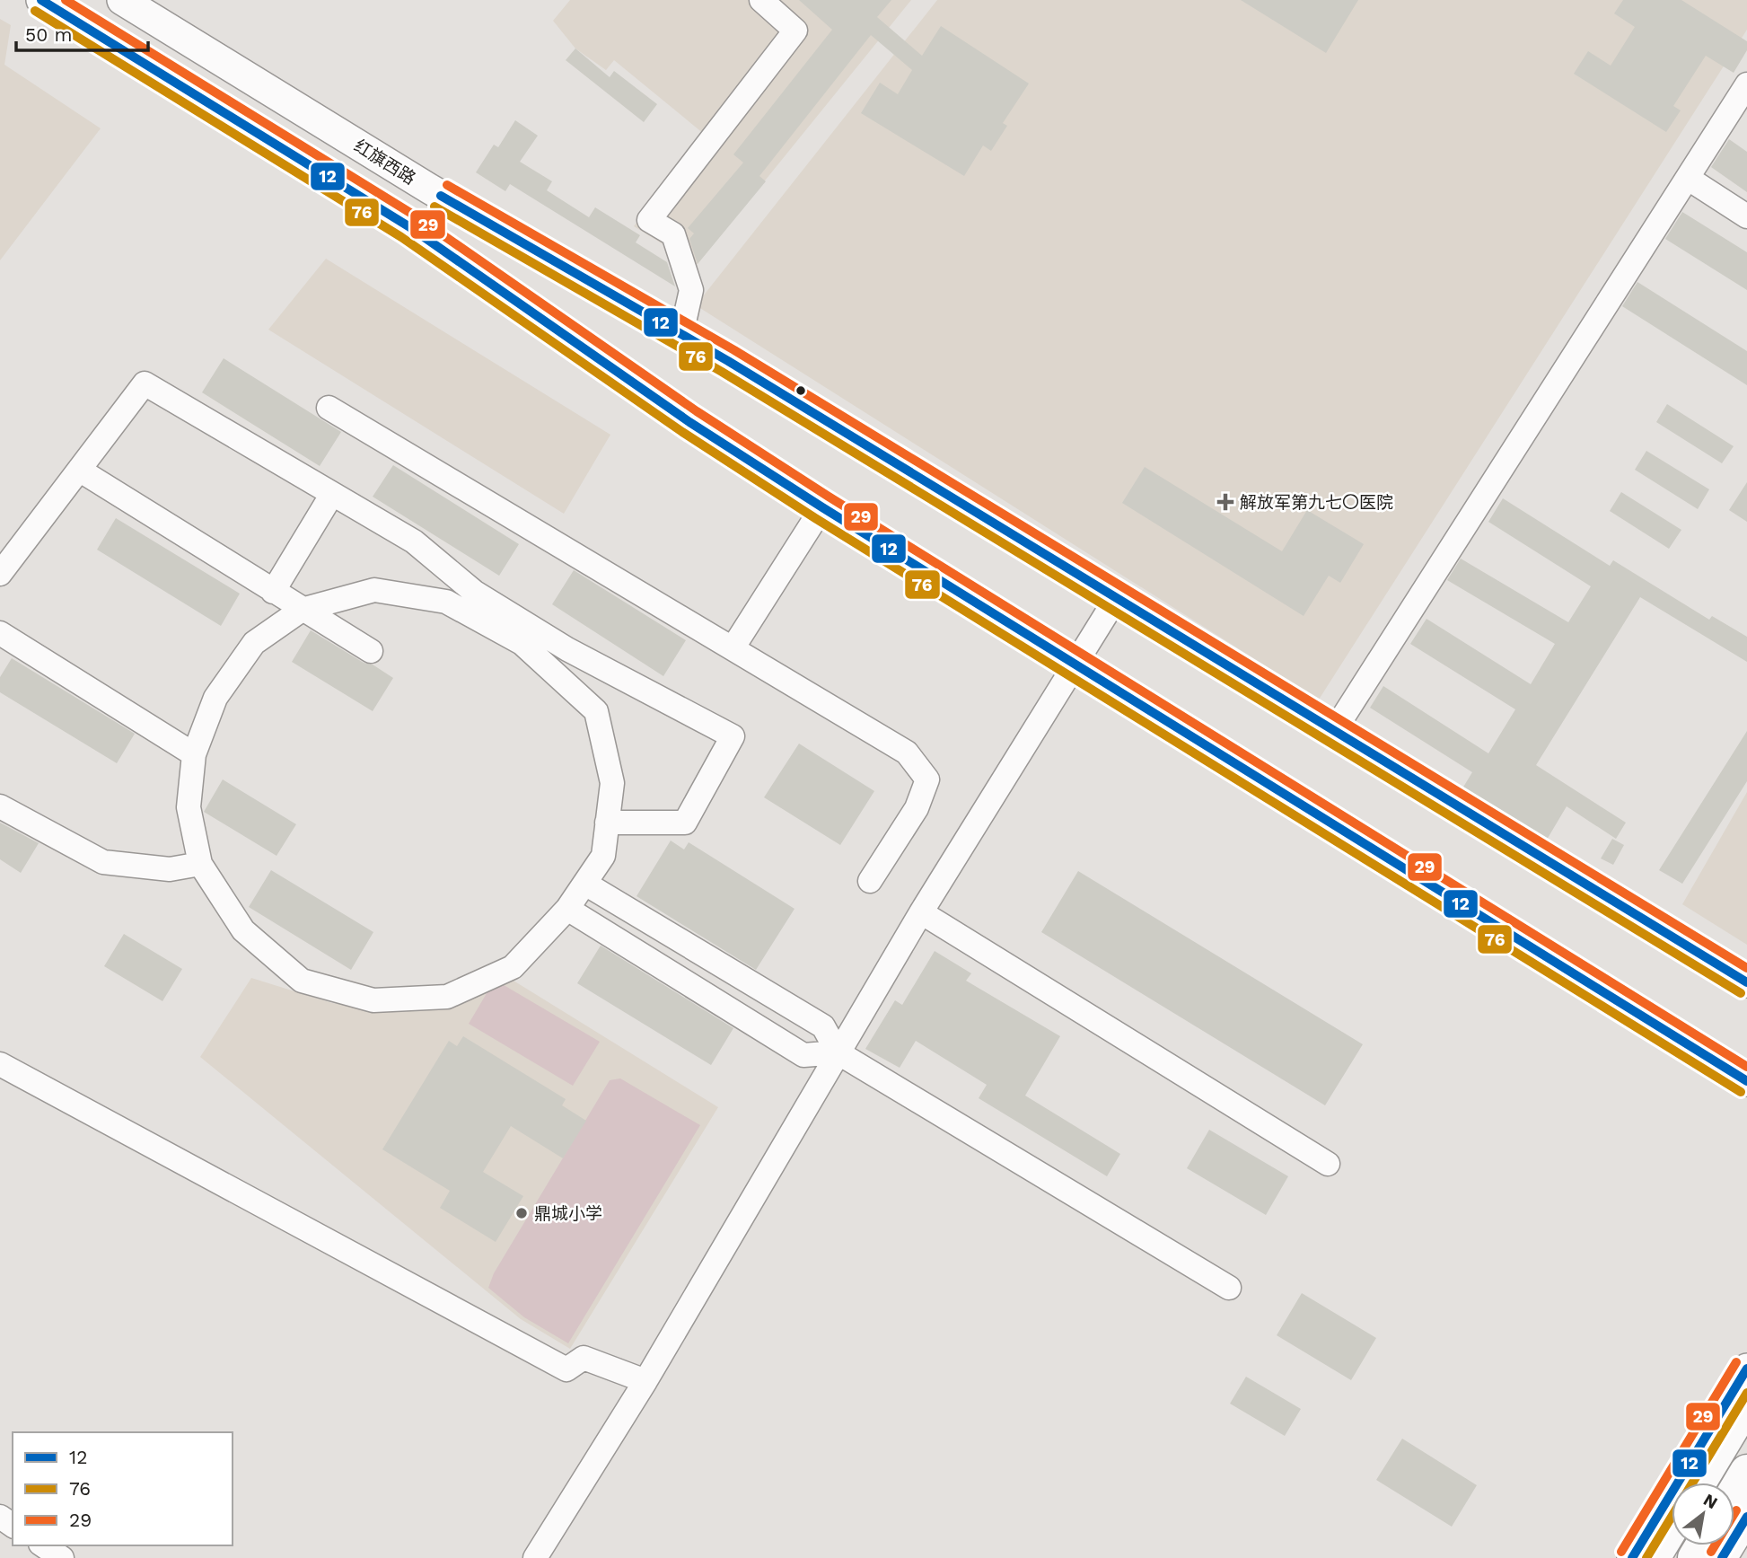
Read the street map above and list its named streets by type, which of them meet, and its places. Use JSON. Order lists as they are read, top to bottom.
{
  "streets": {
    "main road": ["红旗西路"]
  },
  "places": {
    "health": ["解放军第九七〇医院"],
    "other": ["鼎城小学"]
  },
  "lines": ["transit line 12", "transit line 29", "transit line 76"],
  "legend": ["12", "76", "29"],
  "scale_bar": "50 m",
  "north": "top right"
}
